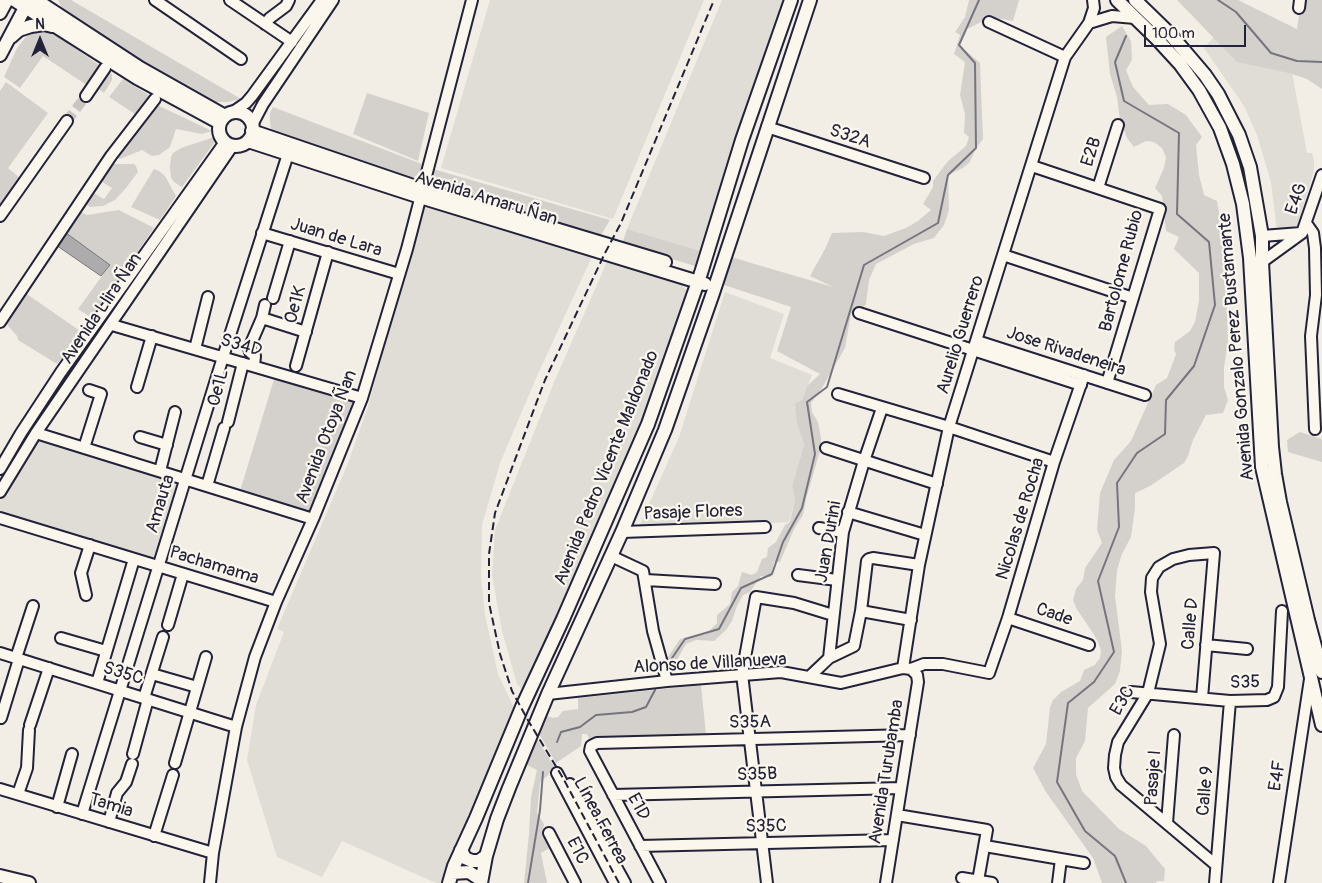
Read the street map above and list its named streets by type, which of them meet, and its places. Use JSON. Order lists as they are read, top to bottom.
{
  "streets": {
    "main road": ["Avenida Amaru Ñan", "Avenida Gonzalo Perez Bustamante", "Avenida Pedro Vicente Maldonado"],
    "street": [
      "S32A",
      "E2B",
      "E4G",
      "Juan de Lara",
      "Bartolome Rubio",
      "Oe1K",
      "Avenida Llira Ñan",
      "Aurelio Guerrero",
      "S34D",
      "Jose Rivadeneira",
      "Oe1L",
      "Avenida Otoya Ñan",
      "Amauta",
      "Pasaje Flores",
      "Nicolas de Rocha",
      "Juan Durini",
      "Pachamama",
      "Cade",
      "Calle D",
      "Alonso de Villanueva",
      "S35C",
      "S35",
      "E3C",
      "S35A",
      "Avenida Turubamba",
      "S35B",
      "E4F",
      "Pasaje I",
      "Calle 9",
      "Tamia",
      "E1D",
      "Línea Ferrea",
      "E1C"
    ]
  },
  "crossings": [
    ["S32A", "Avenida Pedro Vicente Maldonado"],
    ["E2B", "Bartolome Rubio"],
    ["Avenida Amaru Ñan", "Avenida Llira Ñan"],
    ["Avenida Amaru Ñan", "Avenida Otoya Ñan"],
    ["Avenida Amaru Ñan", "Avenida Pedro Vicente Maldonado"],
    ["Avenida Amaru Ñan", "Amauta"],
    ["E4G", "Avenida Gonzalo Perez Bustamante"],
    ["Juan de Lara", "Oe1K"],
    ["Juan de Lara", "Avenida Otoya Ñan"],
    ["Juan de Lara", "Amauta"],
    ["Bartolome Rubio", "Aurelio Guerrero"],
    ["Bartolome Rubio", "Jose Rivadeneira"],
    ["Avenida Llira Ñan", "S34D"],
    ["Aurelio Guerrero", "Jose Rivadeneira"],
    ["Aurelio Guerrero", "Alonso de Villanueva"],
    ["Aurelio Guerrero", "Avenida Turubamba"],
    ["S34D", "Oe1L"],
    ["S34D", "Avenida Otoya Ñan"],
    ["S34D", "Amauta"],
    ["Avenida Gonzalo Perez Bustamante", "E4F"],
    ["Jose Rivadeneira", "Nicolas de Rocha"],
    ["Avenida Otoya Ñan", "Pachamama"],
    ["Avenida Otoya Ñan", "S35C"],
    ["Avenida Otoya Ñan", "Tamia"],
    ["Avenida Pedro Vicente Maldonado", "Pasaje Flores"],
    ["Avenida Pedro Vicente Maldonado", "Alonso de Villanueva"],
    ["Amauta", "Pachamama"],
    ["Amauta", "S35C"],
    ["Amauta", "Tamia"],
    ["Nicolas de Rocha", "Cade"],
    ["Nicolas de Rocha", "Alonso de Villanueva"],
    ["Calle D", "S35"],
    ["Calle D", "E3C"],
    ["Alonso de Villanueva", "Avenida Turubamba"],
    ["S35C", "Avenida Turubamba"],
    ["S35C", "E1D"],
    ["S35", "E3C"],
    ["S35", "Calle 9"],
    ["E3C", "Pasaje I"],
    ["E3C", "Calle 9"],
    ["S35A", "Avenida Turubamba"],
    ["S35A", "E1D"],
    ["Avenida Turubamba", "S35B"],
    ["S35B", "E1D"]
  ],
  "scale_bar": "100 m",
  "north": "top"
}
